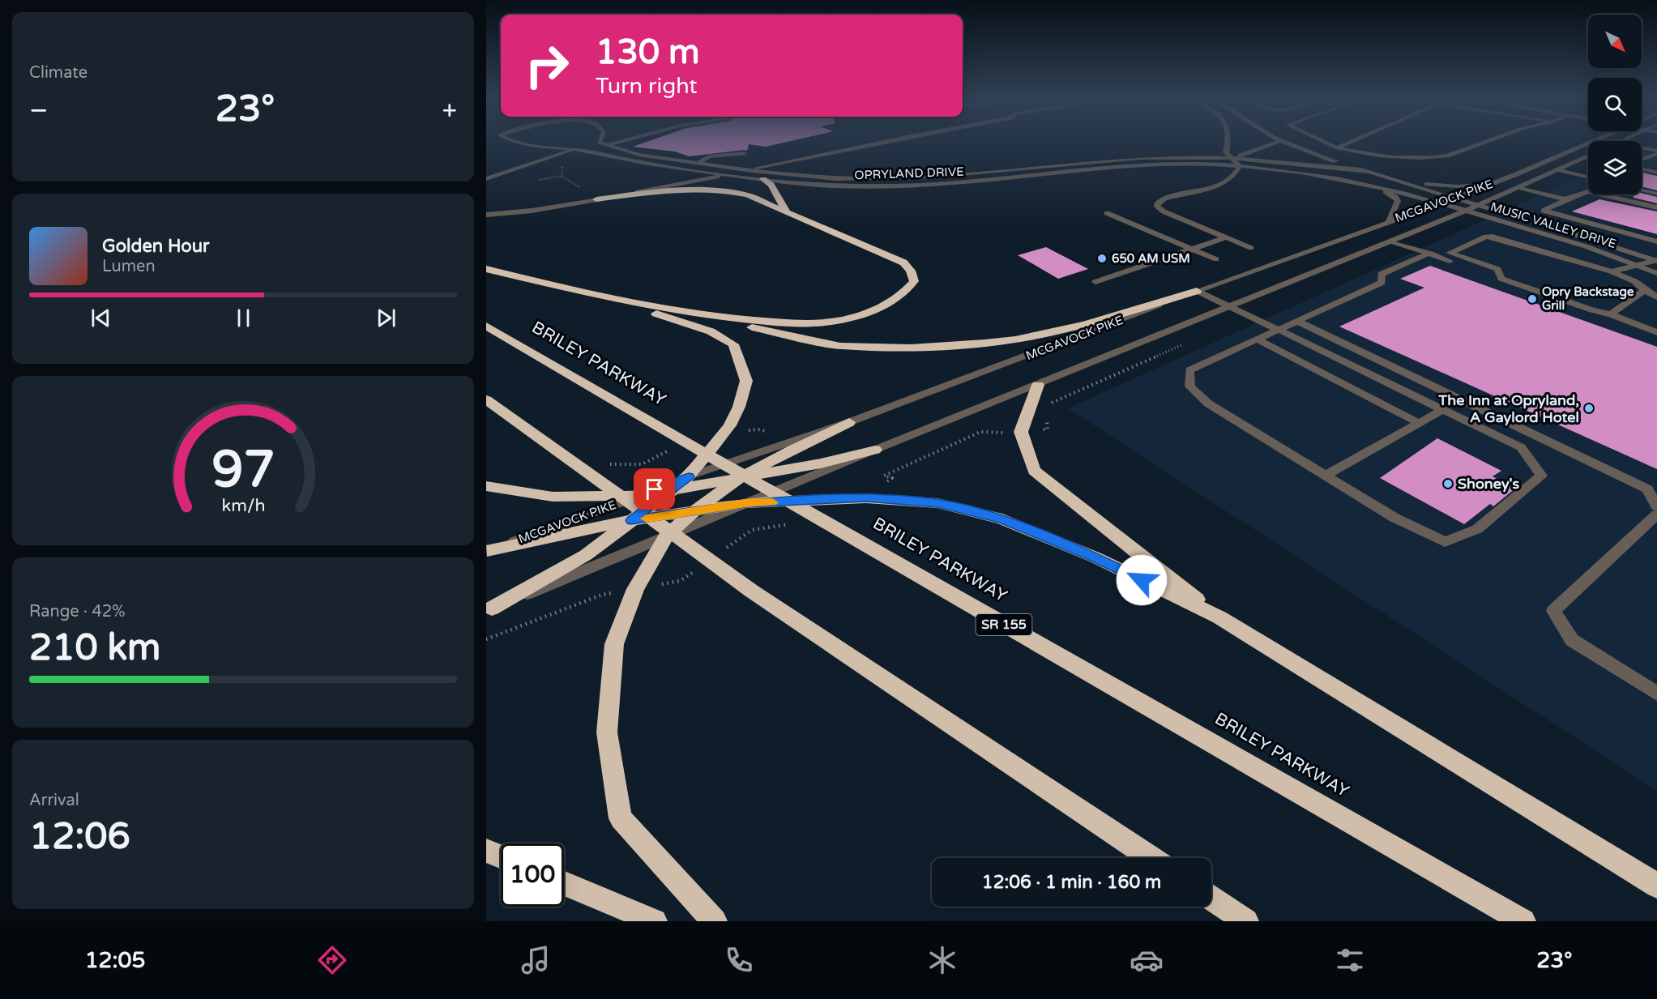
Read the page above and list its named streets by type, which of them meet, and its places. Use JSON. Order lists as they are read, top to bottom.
{
  "streets": {
    "highway": ["BRILEY PARKWAY", "SR 155"],
    "street": ["OPRYLAND DRIVE", "MCGAVOCK PIKE", "MUSIC VALLEY DRIVE"]
  },
  "crossings": [
    ["OPRYLAND DRIVE", "MCGAVOCK PIKE"],
    ["OPRYLAND DRIVE", "MUSIC VALLEY DRIVE"],
    ["MCGAVOCK PIKE", "MUSIC VALLEY DRIVE"]
  ],
  "places": [
    "650 AM USM",
    "Opry Backstage Grill",
    "The Inn at Opryland, A Gaylord Hotel",
    "Shoney's"
  ],
  "north": "bottom right",
  "page": {
    "tile": [
      "Climate",
      ["Range · 42%", "210 km"],
      ["Arrival", "12:06"]
    ],
    "turn": ["130 m", "Turn right"],
    "heat": ["−", "23°", "+"],
    "song": ["Golden Hour", "Lumen"],
    "limit": "100",
    "trip": "12:06 · 1 min · 160 m",
    "tabs": ["12:05", "23°"],
    "gauge": ["97", "km/h"]
  }
}
